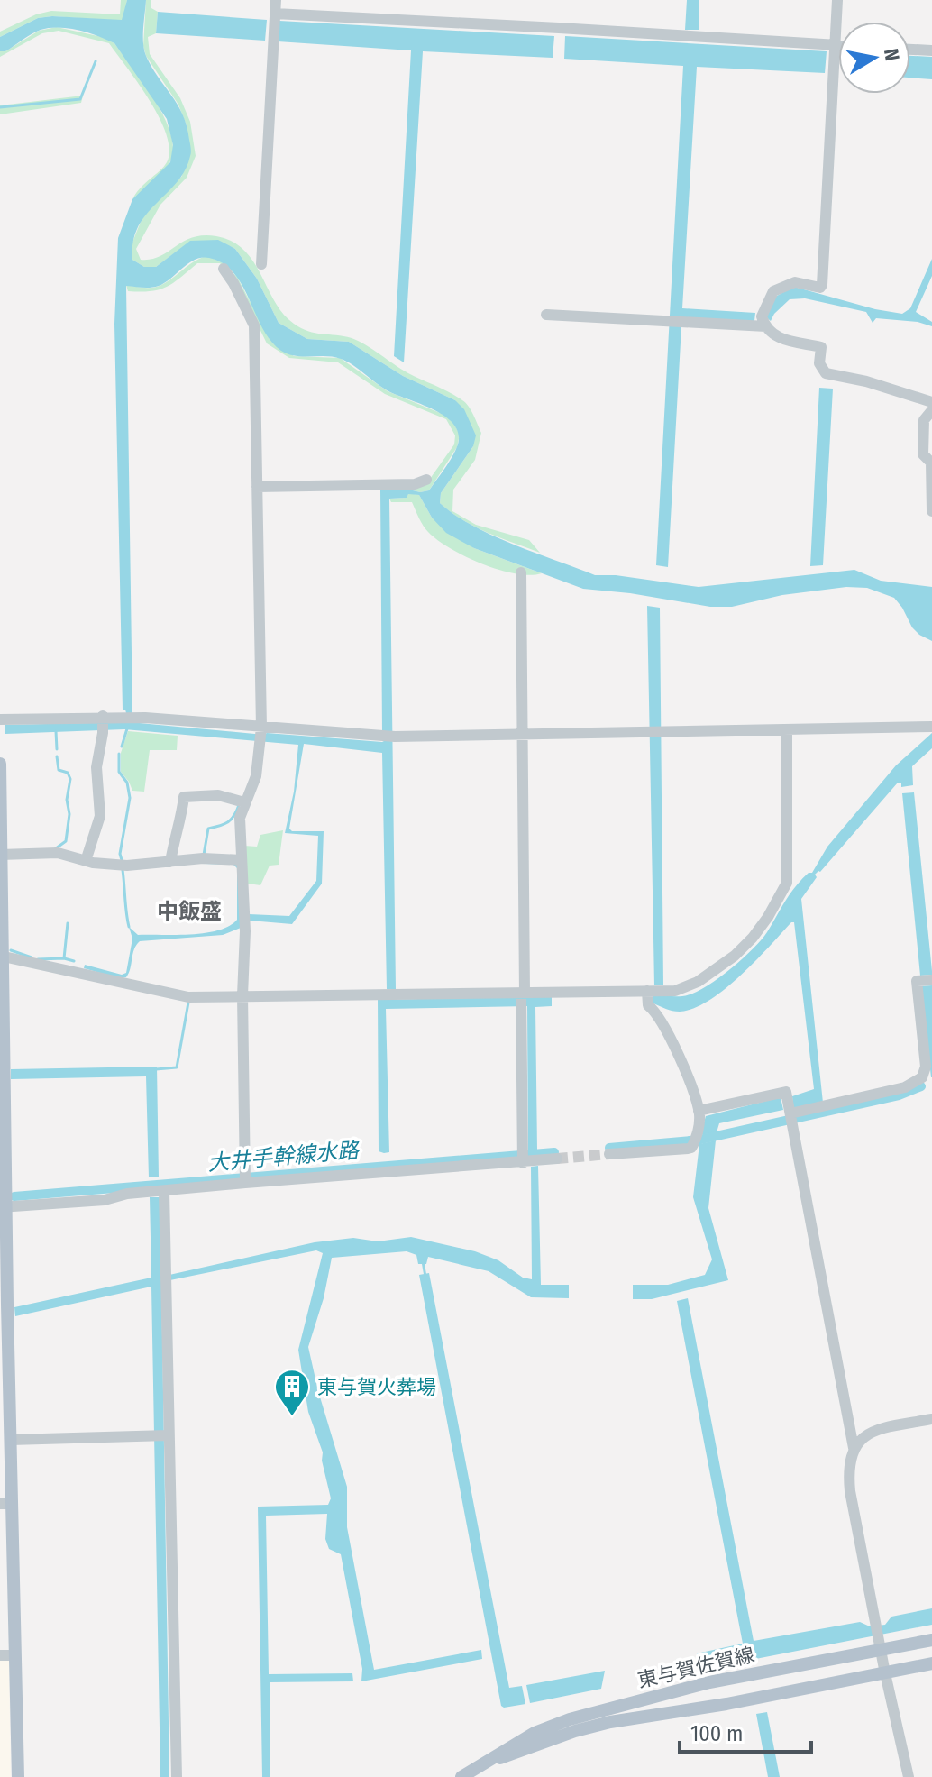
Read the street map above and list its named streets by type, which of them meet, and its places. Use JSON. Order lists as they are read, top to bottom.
{
  "streets": {
    "main road": ["東与賀佐賀線"]
  },
  "districts": ["中飯盛"],
  "water": ["大井手幹線水路"],
  "places": {
    "building": ["東与賀火葬場"]
  },
  "scale_bar": "100 m",
  "north": "right"
}
